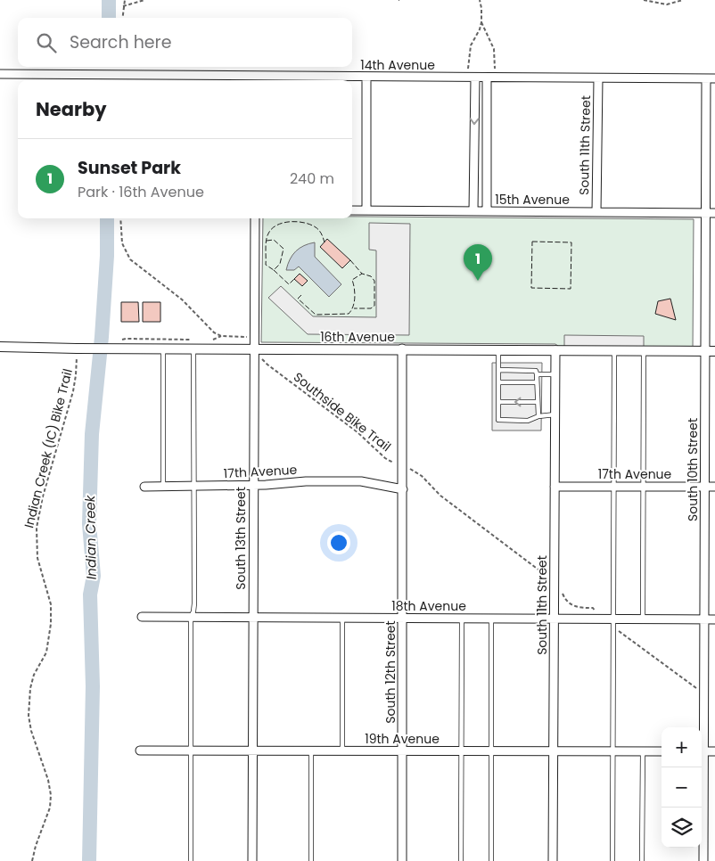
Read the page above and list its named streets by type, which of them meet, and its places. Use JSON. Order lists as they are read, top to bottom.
{
  "streets": {
    "street": [
      "14th Avenue",
      "South 11th Street",
      "15th Avenue",
      "16th Avenue",
      "South 10th Street",
      "17th Avenue",
      "South 13th Street",
      "18th Avenue",
      "South 12th Street",
      "19th Avenue"
    ],
    "path": ["Southside Bike Trail", "Indian Creek (IC) Bike Trail"]
  },
  "crossings": [
    ["14th Avenue", "South 11th Street"],
    ["14th Avenue", "South 10th Street"],
    ["South 11th Street", "15th Avenue"],
    ["South 11th Street", "16th Avenue"],
    ["South 11th Street", "Southside Bike Trail"],
    ["South 11th Street", "17th Avenue"],
    ["South 11th Street", "18th Avenue"],
    ["South 11th Street", "19th Avenue"],
    ["15th Avenue", "South 10th Street"],
    ["16th Avenue", "Indian Creek (IC) Bike Trail"],
    ["16th Avenue", "South 10th Street"],
    ["16th Avenue", "South 13th Street"],
    ["16th Avenue", "South 12th Street"],
    ["Southside Bike Trail", "18th Avenue"],
    ["Southside Bike Trail", "South 12th Street"],
    ["South 10th Street", "17th Avenue"],
    ["South 10th Street", "18th Avenue"],
    ["17th Avenue", "South 13th Street"],
    ["17th Avenue", "South 12th Street"],
    ["South 13th Street", "18th Avenue"],
    ["South 13th Street", "19th Avenue"],
    ["18th Avenue", "South 12th Street"],
    ["South 12th Street", "19th Avenue"]
  ],
  "water": ["Indian Creek"],
  "page": {
    "search": "Search here",
    "heading": "Nearby",
    "list": [
      {
        "mark": "1",
        "name": "Sunset Park",
        "note": "Park · 16th Avenue",
        "value": "240 m"
      }
    ],
    "pins": "1",
    "map_buttons": ["+", "−"]
  }
}
